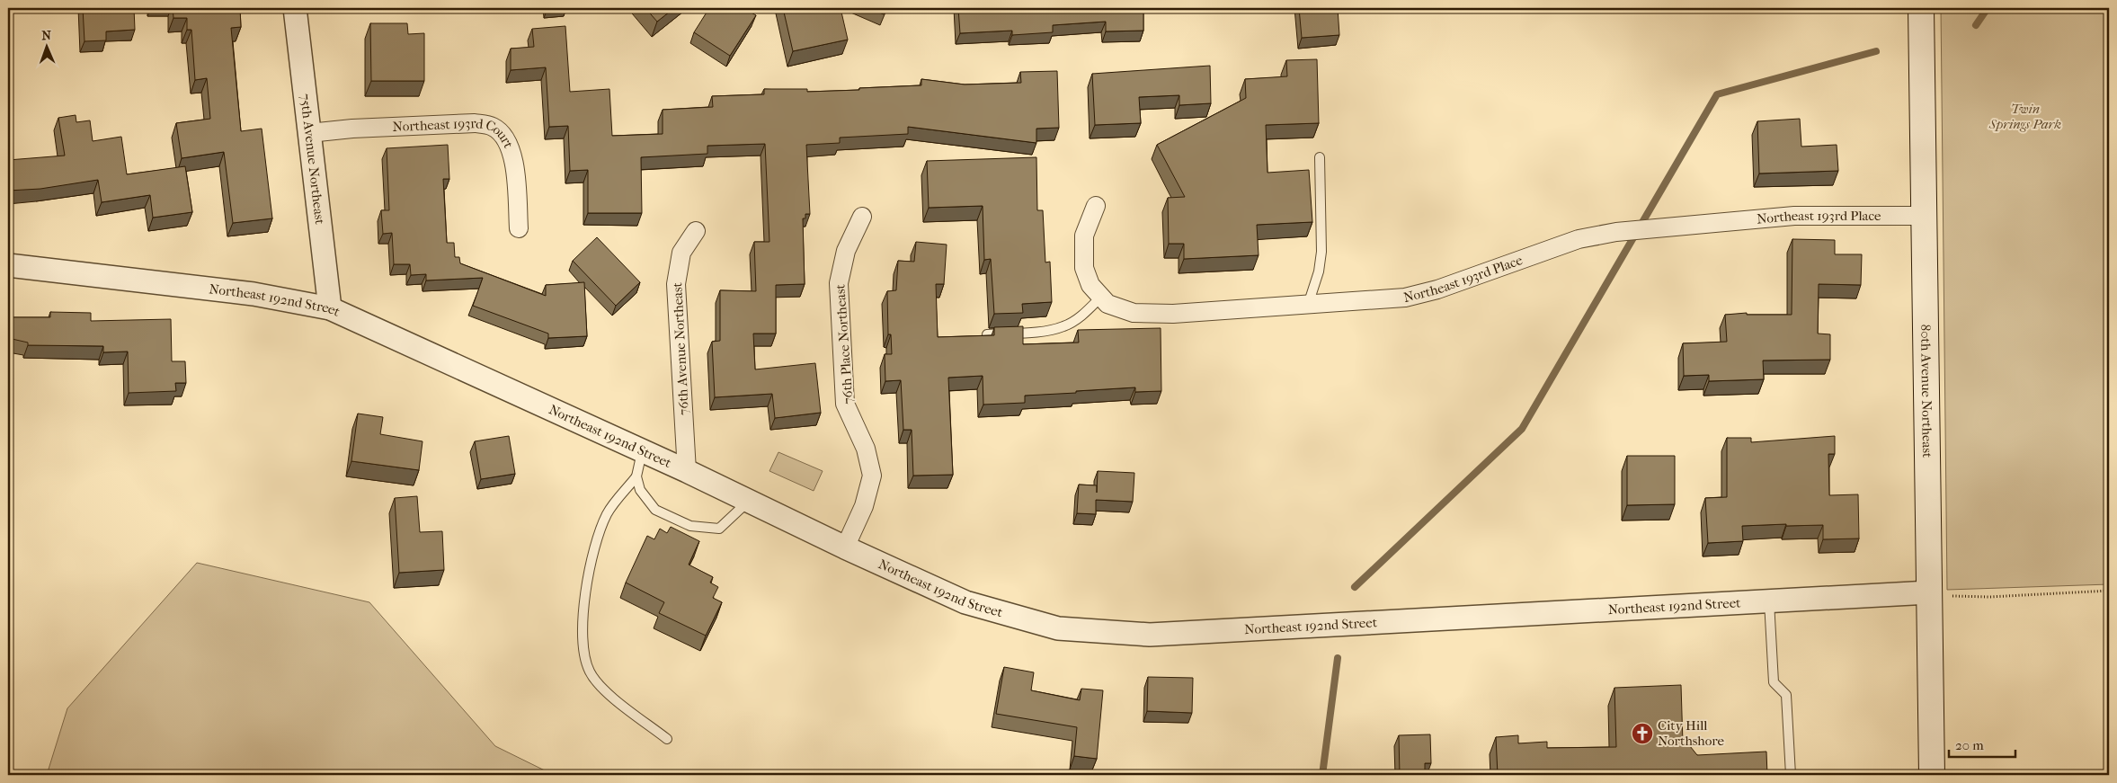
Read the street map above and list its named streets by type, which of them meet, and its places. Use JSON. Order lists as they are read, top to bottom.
{
  "streets": {
    "main road": ["80th Avenue Northeast"],
    "street": [
      "Northeast 193rd Court",
      "75th Avenue Northeast",
      "Northeast 193rd Place",
      "Northeast 192nd Street",
      "76th Place Northeast",
      "76th Avenue Northeast"
    ]
  },
  "crossings": [
    ["Northeast 193rd Court", "75th Avenue Northeast"],
    ["75th Avenue Northeast", "Northeast 192nd Street"],
    ["Northeast 193rd Place", "80th Avenue Northeast"],
    ["Northeast 192nd Street", "76th Place Northeast"],
    ["Northeast 192nd Street", "76th Avenue Northeast"],
    ["Northeast 192nd Street", "80th Avenue Northeast"]
  ],
  "parks": ["Twin Springs Park"],
  "places": {
    "church": ["City Hill Northshore"]
  },
  "scale_bar": "20 m",
  "north": "top"
}
